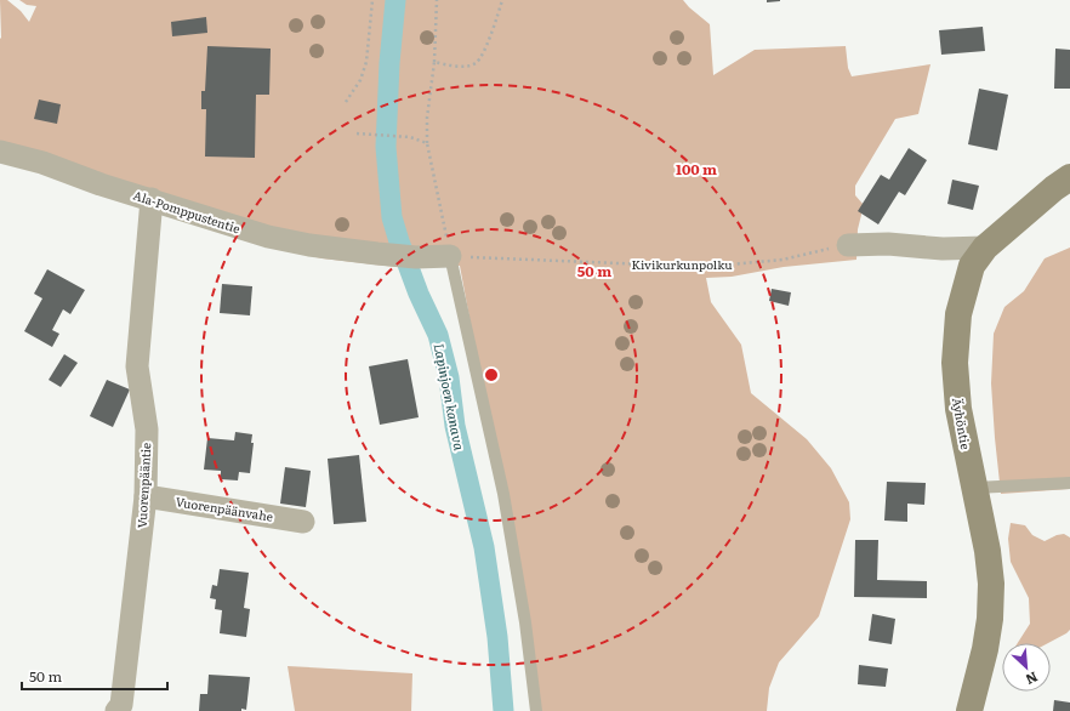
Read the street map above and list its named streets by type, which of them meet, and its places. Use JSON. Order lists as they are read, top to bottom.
{
  "streets": {
    "main road": ["Äyhöntie"],
    "street": ["Ala-Pomppustentie", "Vuorenpääntie", "Vuorenpäänvahe"],
    "path": ["Kivikurkunpolku"]
  },
  "crossings": [
    ["Ala-Pomppustentie", "Kivikurkunpolku"],
    ["Ala-Pomppustentie", "Vuorenpääntie"],
    ["Vuorenpääntie", "Vuorenpäänvahe"]
  ],
  "water": ["Lapinjoen kanava"],
  "scale_bar": "50 m",
  "north": "bottom right",
  "rings": ["100 m", "50 m"]
}
